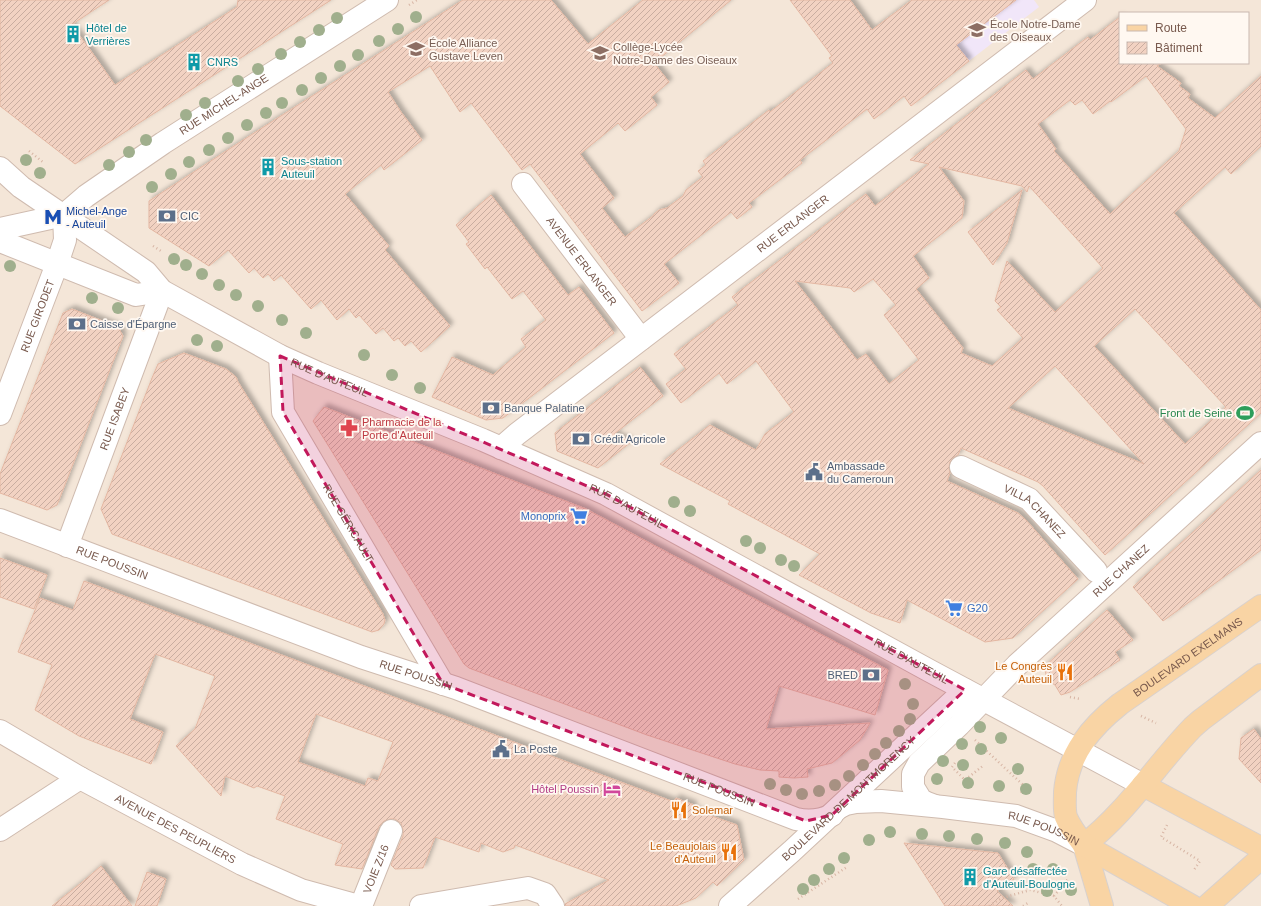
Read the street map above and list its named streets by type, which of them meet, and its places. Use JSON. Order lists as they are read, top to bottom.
{
  "streets": {
    "main road": ["BOULEVARD EXELMANS"],
    "street": [
      "RUE MICHEL-ANGE",
      "RUE ERLANGER",
      "AVENUE ERLANGER",
      "RUE GIRODET",
      "RUE D'AUTEUIL",
      "RUE ISABEY",
      "VILLA CHANEZ",
      "RUE GÉRICAULT",
      "RUE POUSSIN",
      "RUE CHANEZ",
      "BOULEVARD DE MONTMORENCY",
      "AVENUE DES PEUPLIERS",
      "VOIE Z/16"
    ]
  },
  "crossings": [
    ["RUE MICHEL-ANGE", "RUE GIRODET"],
    ["RUE MICHEL-ANGE", "RUE D'AUTEUIL"],
    ["RUE ERLANGER", "AVENUE ERLANGER"],
    ["RUE ERLANGER", "RUE D'AUTEUIL"],
    ["RUE GIRODET", "RUE D'AUTEUIL"],
    ["RUE D'AUTEUIL", "RUE ISABEY"],
    ["RUE D'AUTEUIL", "RUE GÉRICAULT"],
    ["RUE D'AUTEUIL", "RUE CHANEZ"],
    ["RUE D'AUTEUIL", "BOULEVARD EXELMANS"],
    ["RUE D'AUTEUIL", "BOULEVARD DE MONTMORENCY"],
    ["RUE ISABEY", "RUE POUSSIN"],
    ["RUE GÉRICAULT", "RUE POUSSIN"],
    ["RUE POUSSIN", "BOULEVARD EXELMANS"],
    ["RUE POUSSIN", "BOULEVARD DE MONTMORENCY"],
    ["RUE CHANEZ", "BOULEVARD DE MONTMORENCY"],
    ["AVENUE DES PEUPLIERS", "VOIE Z/16"]
  ],
  "places": {
    "school or university": ["École Notre-Dame des Oiseaux", "École Alliance Gustave Leven", "Collège-Lycée Notre-Dame des Oiseaux"],
    "building": [
      "Hôtel de Verrières",
      "CNRS",
      "Sous-station Auteuil",
      "Gare désaffectée d'Auteuil-Boulogne"
    ],
    "bank": [
      "CIC",
      "Caisse d'Épargne",
      "Banque Palatine",
      "Crédit Agricole",
      "BRED"
    ],
    "metro station": ["Michel-Ange - Auteuil"],
    "sports": ["Front de Seine"],
    "pharmacy": ["Pharmacie de la Porte d'Auteuil"],
    "public building": ["Ambassade du Cameroun", "La Poste"],
    "supermarket": ["Monoprix", "G20"],
    "restaurant": ["Le Congrès Auteuil", "Solemar", "Le Beaujolais d'Auteuil"],
    "hotel": ["Hôtel Poussin"]
  },
  "legend": ["Route", "Bâtiment"]
}
